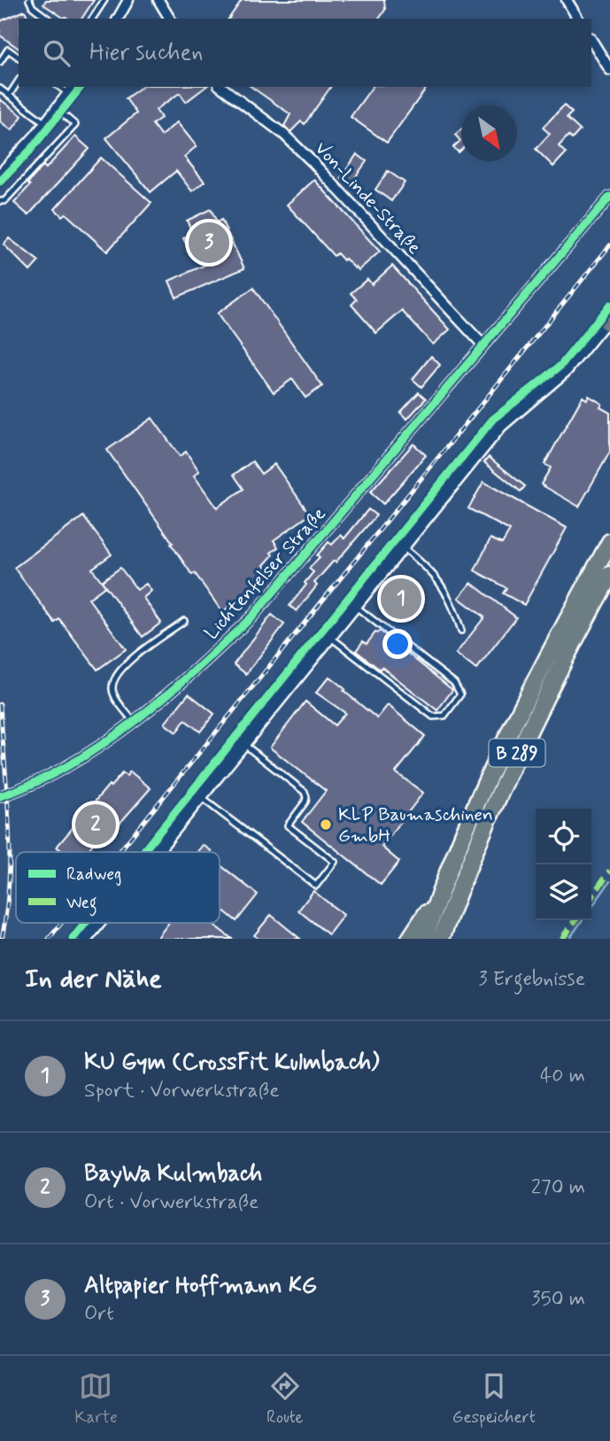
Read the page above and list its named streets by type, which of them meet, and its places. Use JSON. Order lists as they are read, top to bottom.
{
  "streets": {
    "highway": ["B 289"],
    "street": ["Von-Linde-Straße", "Lichtenfelser Straße"]
  },
  "crossings": [
    ["Von-Linde-Straße", "Lichtenfelser Straße"]
  ],
  "places": ["KLP Baumaschinen GmbH"],
  "legend": ["Radweg", "Weg"],
  "north": "bottom right",
  "page": {
    "search": "Hier suchen",
    "pins": ["3", "1", "2"],
    "heading": ["In der Nähe", "3 Ergebnisse"],
    "list": [
      {
        "mark": "1",
        "name": "KU Gym (CrossFit Kulmbach)",
        "note": "Sport · Vorwerkstraße",
        "value": "40 m"
      },
      {
        "mark": "2",
        "name": "BayWa Kulmbach",
        "note": "Ort · Vorwerkstraße",
        "value": "270 m"
      },
      {
        "mark": "3",
        "name": "Altpapier Hoffmann KG",
        "note": "Ort",
        "value": "350 m"
      }
    ],
    "nav": ["Karte", "Route", "Gespeichert"]
  }
}
